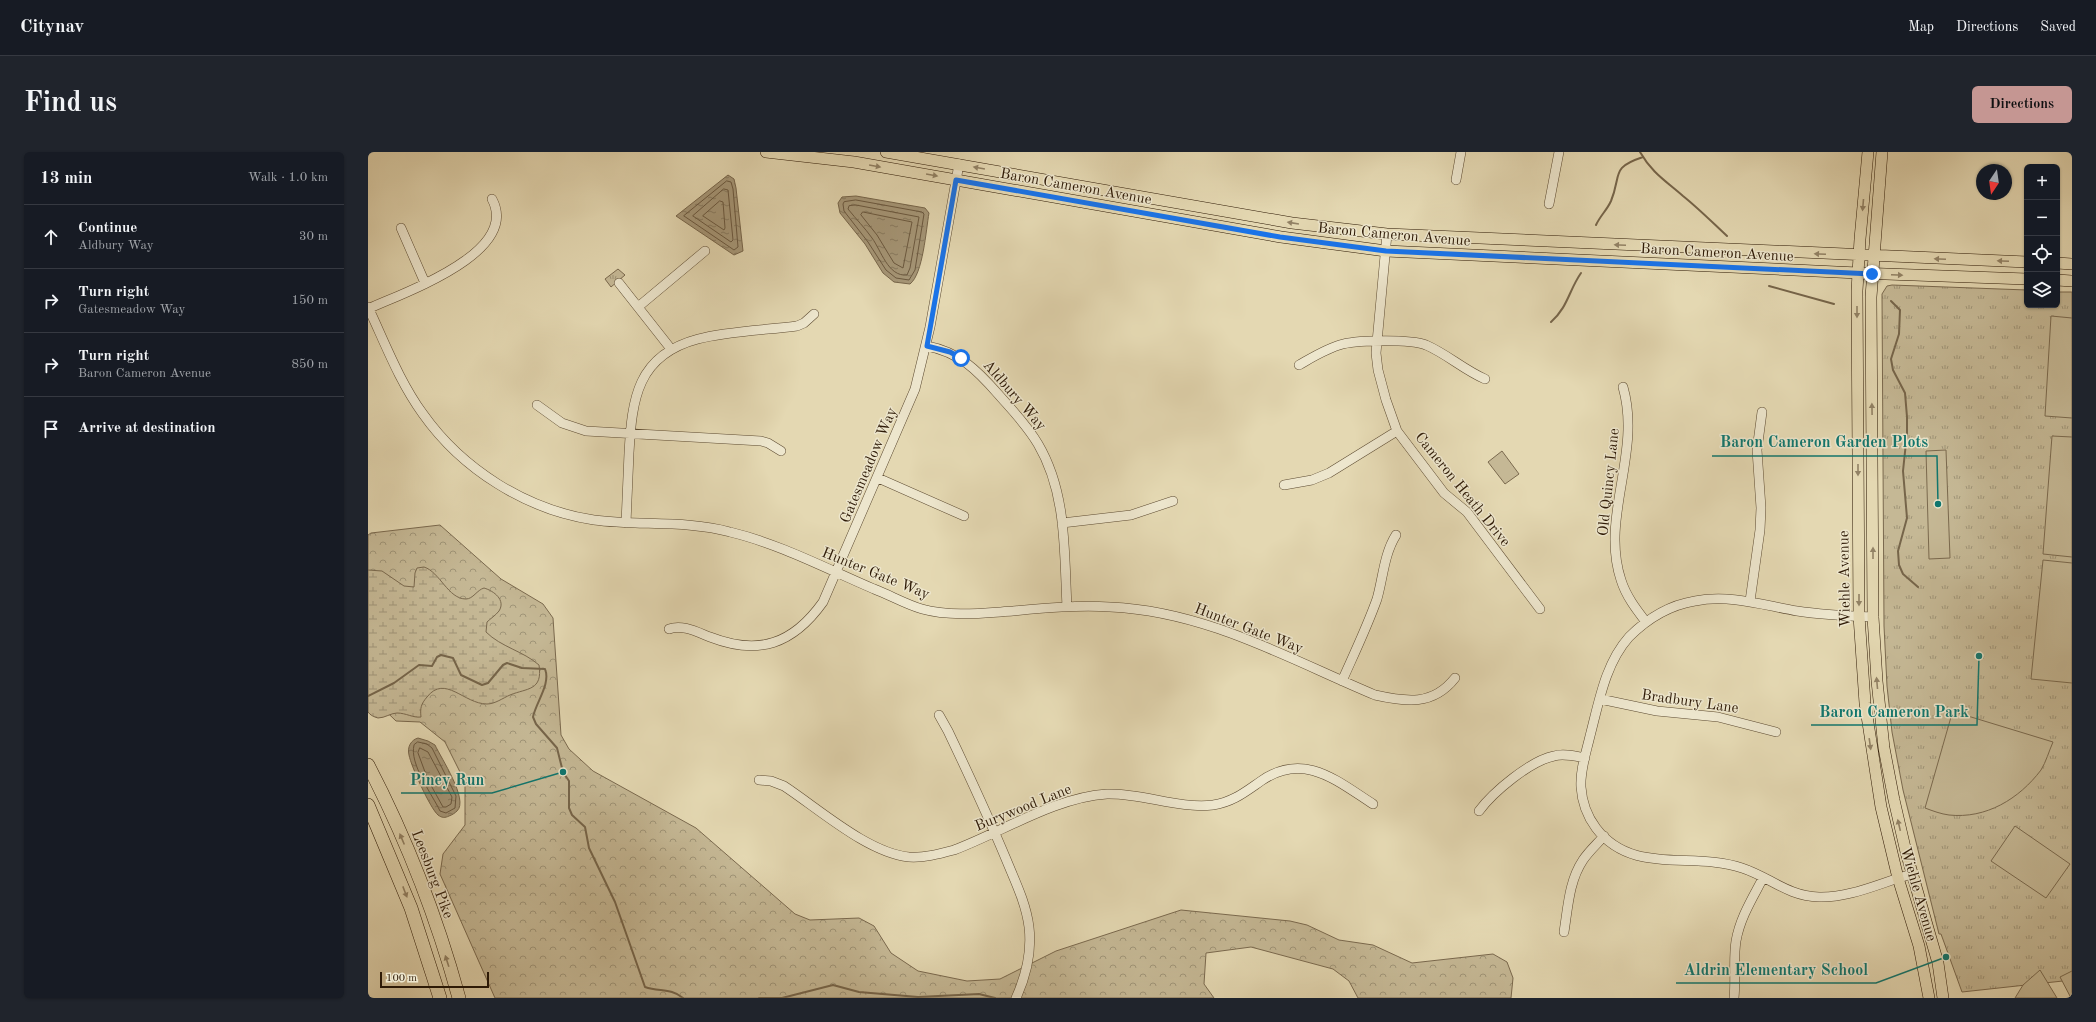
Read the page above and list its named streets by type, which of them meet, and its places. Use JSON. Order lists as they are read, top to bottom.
{
  "streets": {
    "highway": ["Leesburg Pike"],
    "main road": ["Baron Cameron Avenue", "Wiehle Avenue"],
    "street": [
      "Aldbury Way",
      "Gatesmeadow Way",
      "Old Quincy Lane",
      "Cameron Heath Drive",
      "Hunter Gate Way",
      "Bradbury Lane",
      "Burywood Lane"
    ]
  },
  "crossings": [
    ["Baron Cameron Avenue", "Gatesmeadow Way"],
    ["Baron Cameron Avenue", "Cameron Heath Drive"],
    ["Baron Cameron Avenue", "Wiehle Avenue"],
    ["Aldbury Way", "Gatesmeadow Way"],
    ["Aldbury Way", "Hunter Gate Way"],
    ["Gatesmeadow Way", "Hunter Gate Way"]
  ],
  "places": [
    "Baron Cameron Garden Plots",
    "Baron Cameron Park",
    "Piney Run",
    "Aldrin Elementary School"
  ],
  "scale_bar": "100 m",
  "north": "bottom",
  "page": {
    "header": "Citynav",
    "nav": ["Map", "Directions", "Saved"],
    "buttons": "Directions",
    "title": "Find us",
    "heading": ["13 min", "Walk · 1.0 km"],
    "map_buttons": ["+", "−"],
    "list": [
      ["Continue", "Aldbury Way", "30 m"],
      ["Turn right", "Gatesmeadow Way", "150 m"],
      ["Turn right", "Baron Cameron Avenue", "850 m"],
      "Arrive at destination"
    ],
    "scale": "100 m"
  }
}
